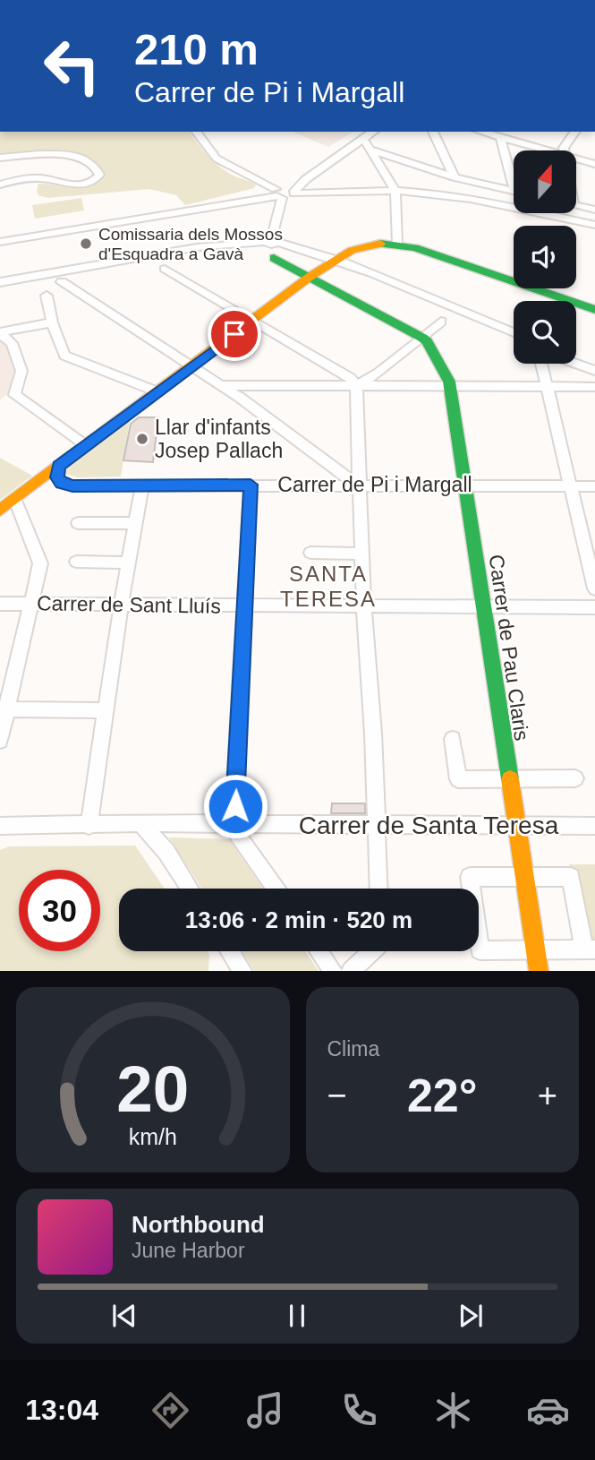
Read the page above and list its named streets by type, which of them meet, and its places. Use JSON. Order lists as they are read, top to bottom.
{
  "streets": {
    "street": [
      "Carrer de Pi i Margall",
      "Carrer de Sant Lluís",
      "Carrer de Pau Claris",
      "Carrer de Santa Teresa"
    ]
  },
  "crossings": [
    ["Carrer de Pi i Margall", "Carrer de Pau Claris"],
    ["Carrer de Sant Lluís", "Carrer de Pau Claris"],
    ["Carrer de Pau Claris", "Carrer de Santa Teresa"]
  ],
  "districts": ["SANTA TERESA"],
  "places": ["Comissaria dels Mossos d'Esquadra a Gavà", "Llar d'infants Josep Pallach"],
  "north": "top",
  "page": {
    "turn": ["210 m", "Carrer de Pi i Margall"],
    "limit": "30",
    "trip": "13:06 · 2 min · 520 m",
    "tile": "Clima",
    "heat": ["−", "22°", "+"],
    "song": ["Northbound", "June Harbor"],
    "tabs": "13:04",
    "gauge": ["20", "km/h"]
  }
}
